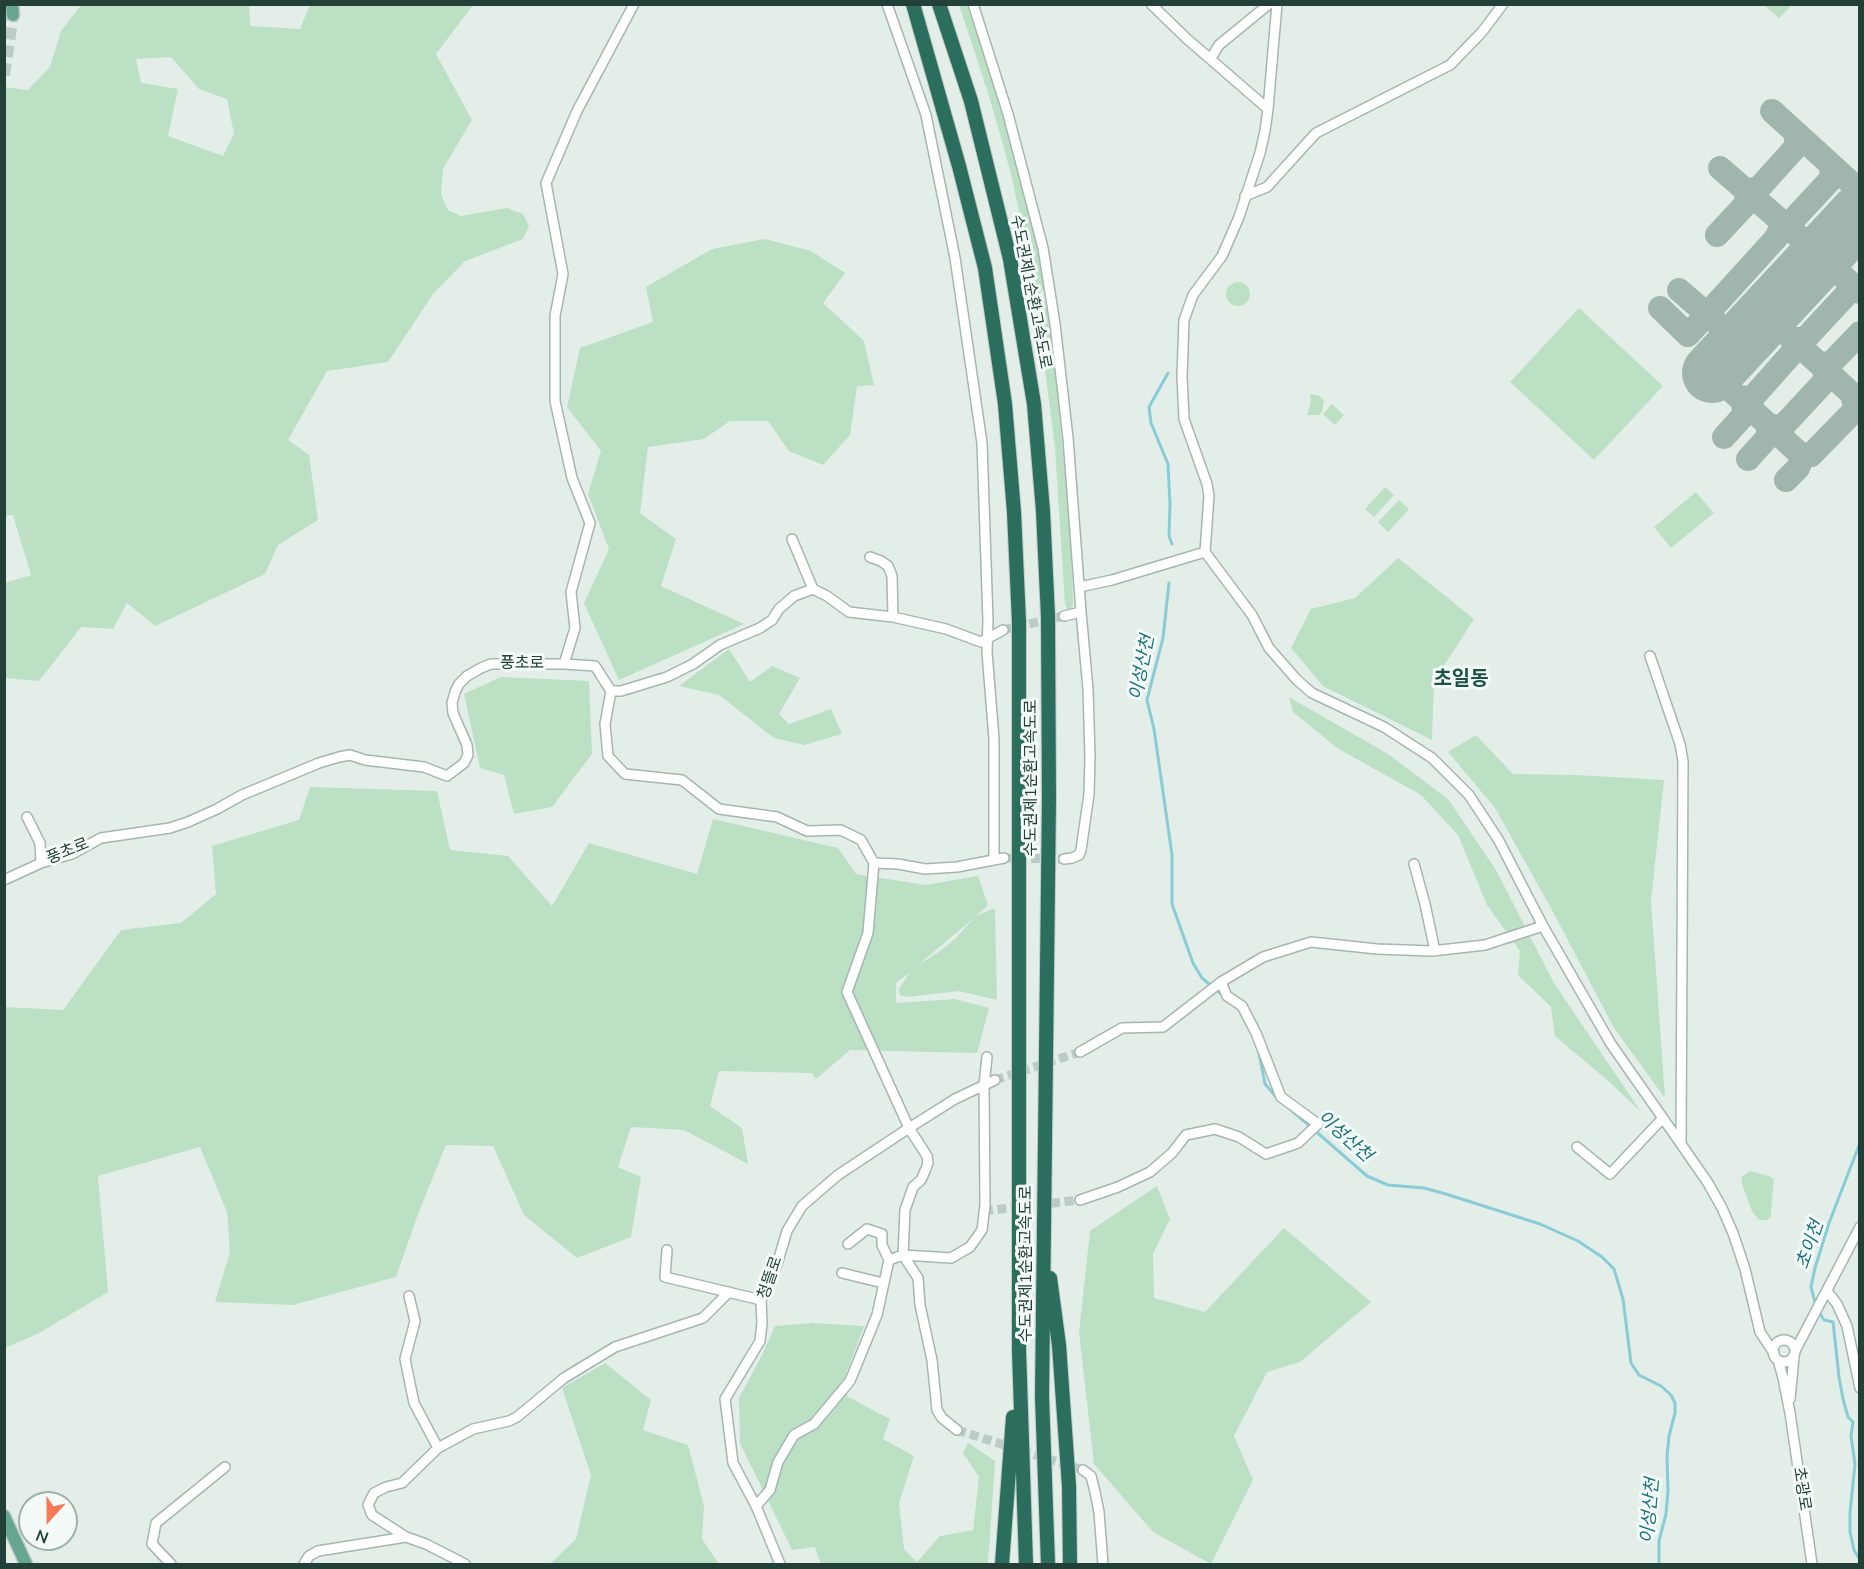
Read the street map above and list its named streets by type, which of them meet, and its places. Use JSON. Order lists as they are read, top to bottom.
{
  "streets": {
    "highway": ["수도권제1순환고속도로"],
    "street": ["풍초로", "청뜰로", "초광로"]
  },
  "districts": ["초일동"],
  "water": ["이성산천", "초이천"],
  "north": "bottom"
}
